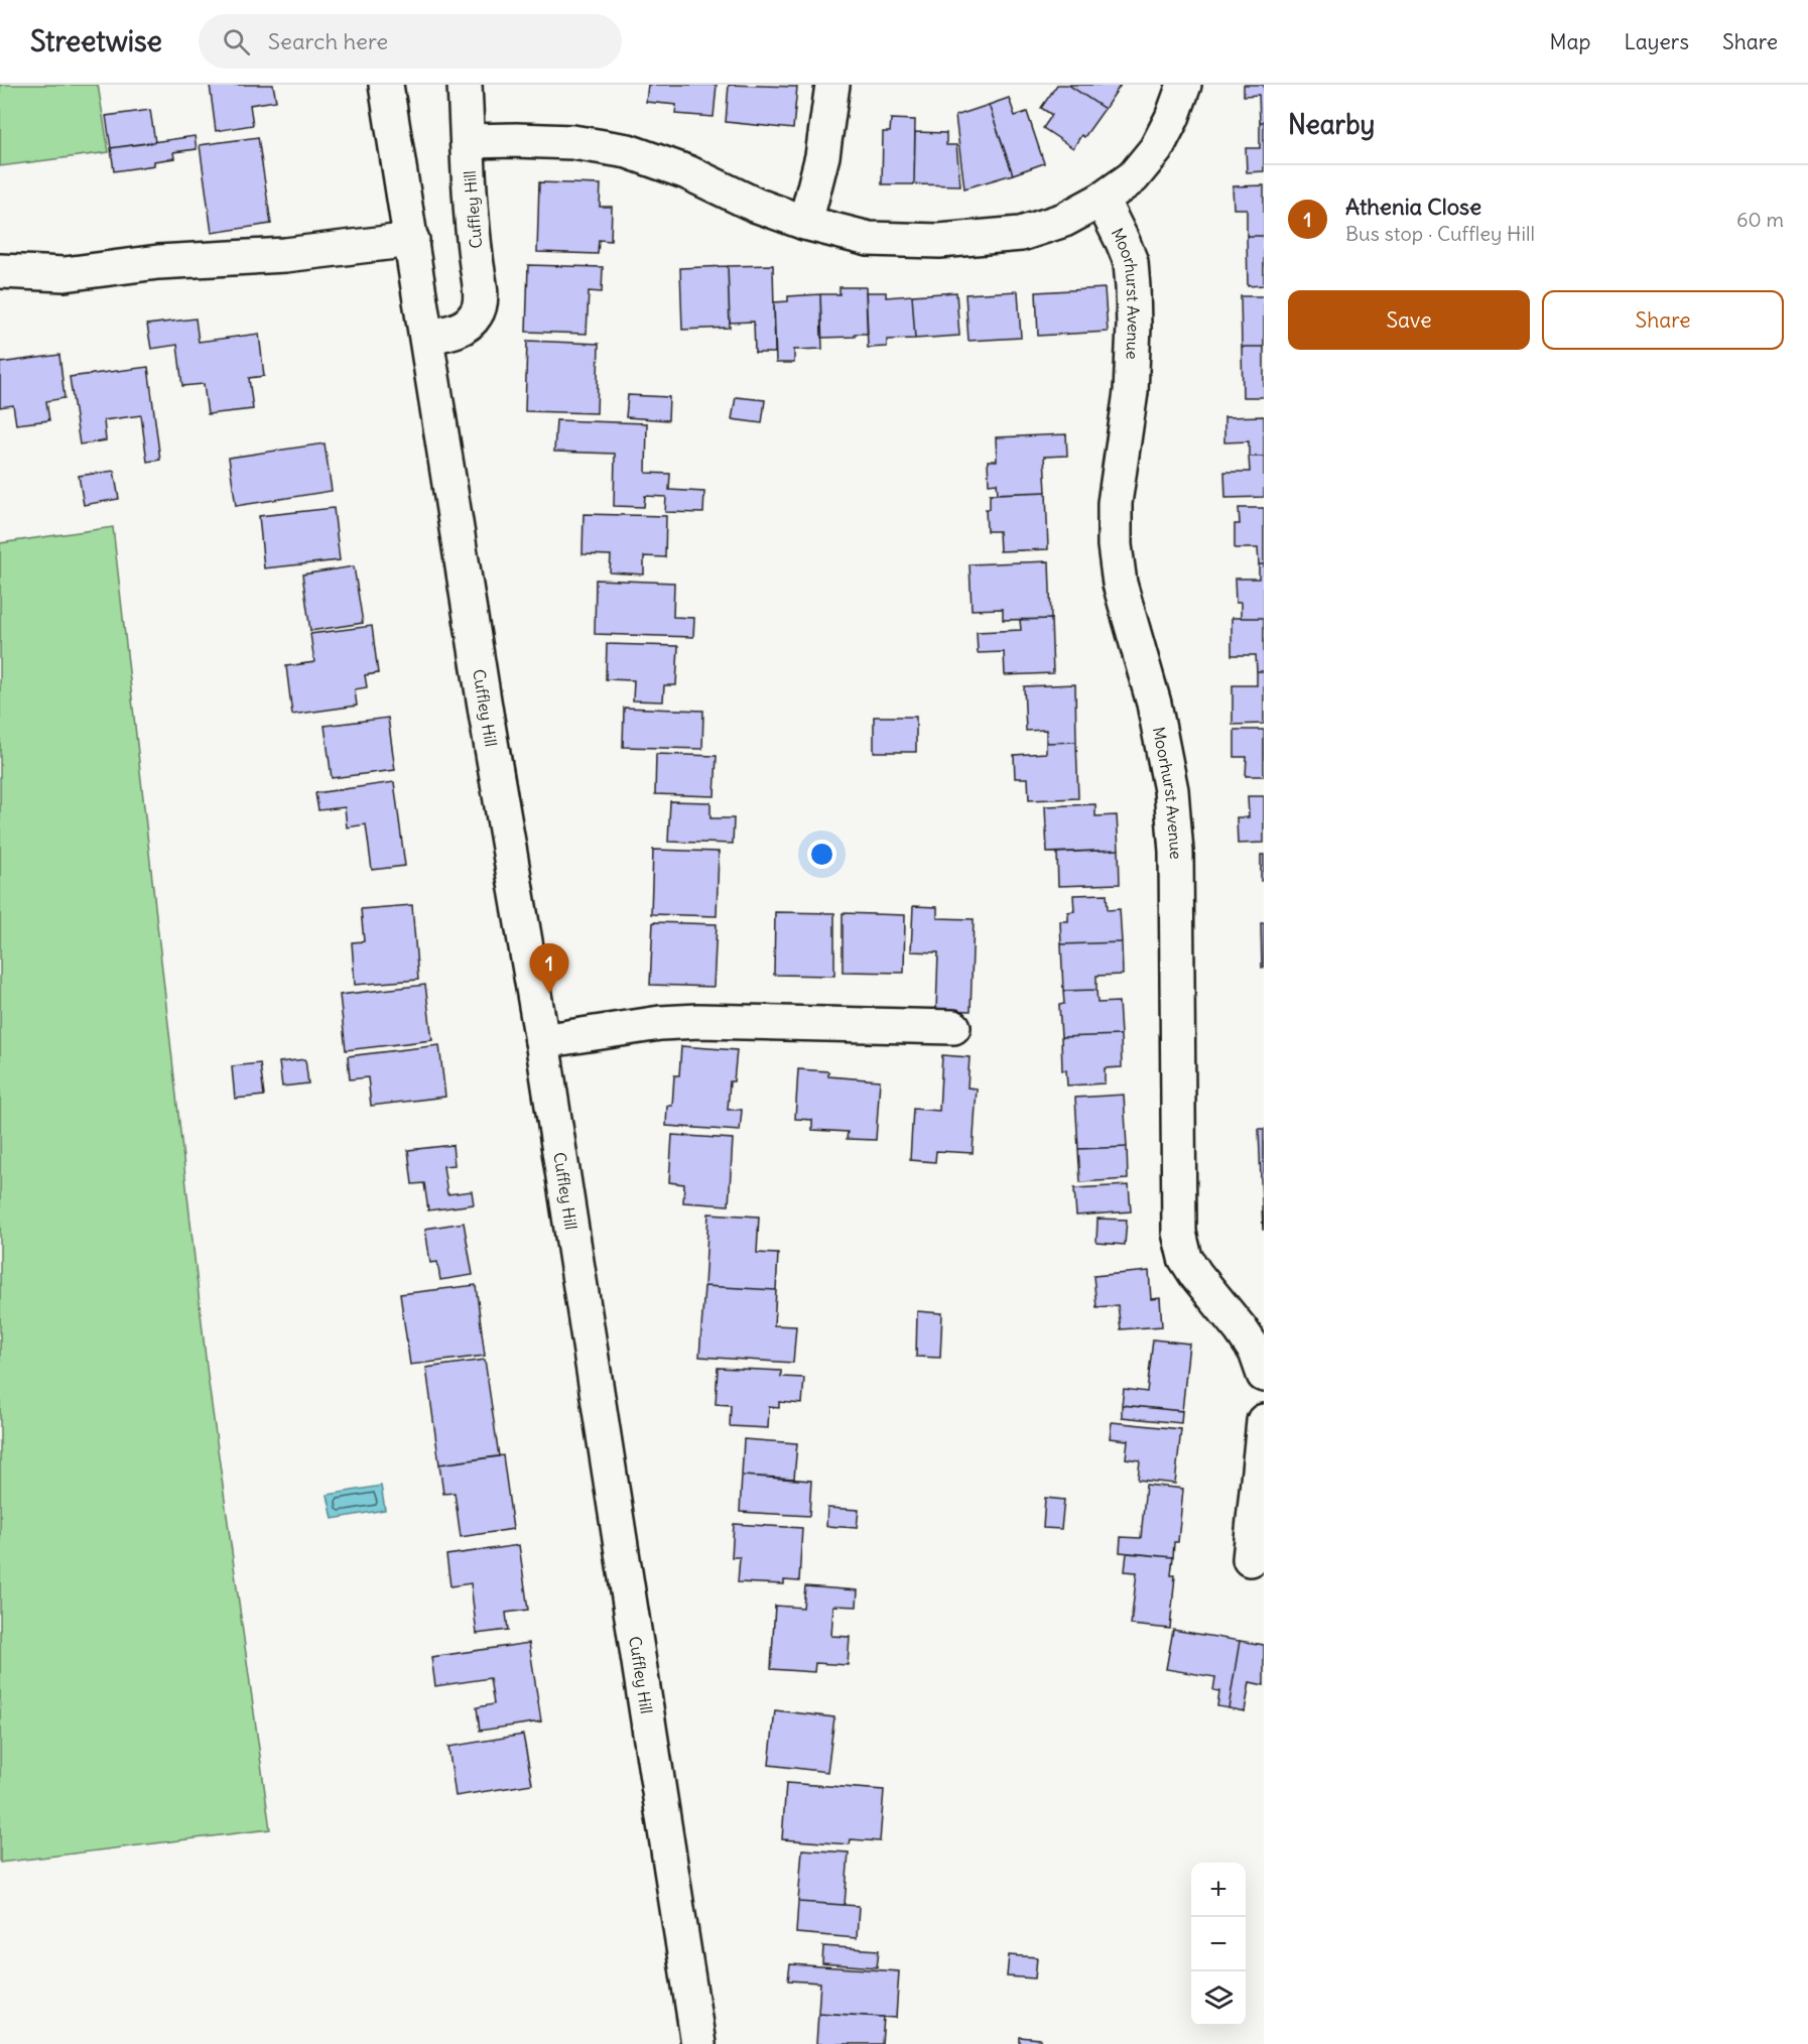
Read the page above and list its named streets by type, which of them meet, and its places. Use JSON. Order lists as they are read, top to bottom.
{
  "streets": {
    "street": ["Cuffley Hill", "Moorhurst Avenue"]
  },
  "page": {
    "header": "Streetwise",
    "search": "Search here",
    "nav": ["Map", "Layers", "Share"],
    "heading": "Nearby",
    "list": [
      {
        "mark": "1",
        "name": "Athenia Close",
        "note": "Bus stop · Cuffley Hill",
        "value": "60 m"
      }
    ],
    "buttons": ["Save", "Share"],
    "pins": "1",
    "map_buttons": ["+", "−"]
  }
}
